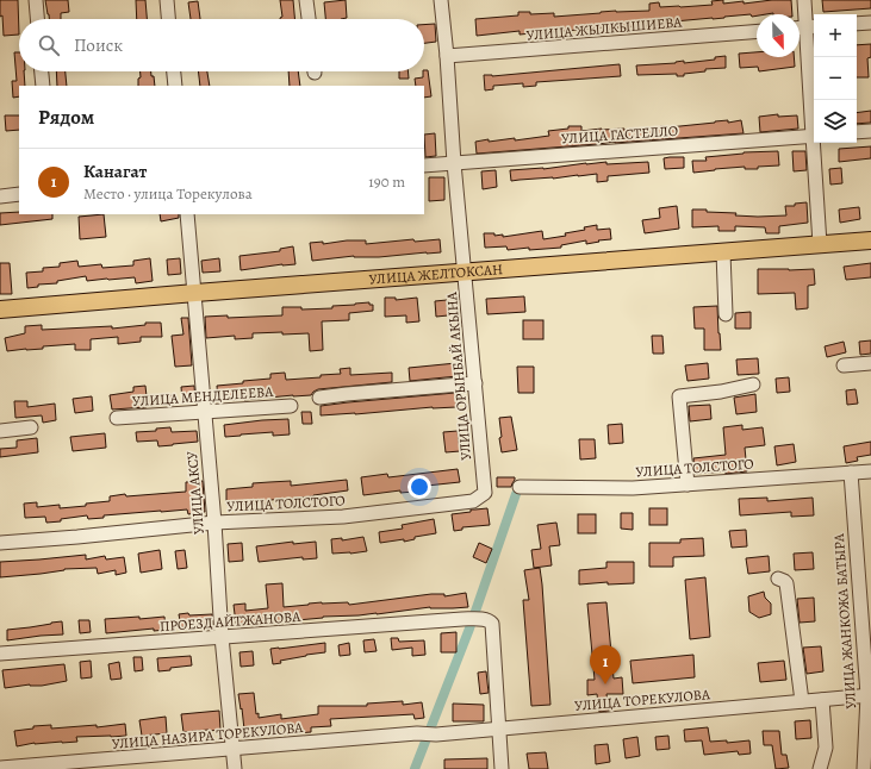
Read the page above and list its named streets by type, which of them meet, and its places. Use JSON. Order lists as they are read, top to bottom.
{
  "streets": {
    "main road": ["УЛИЦА ЖЕЛТОКСАН"],
    "street": [
      "УЛИЦА ЖЫЛКЫШИЕВА",
      "УЛИЦА ГАСТЕЛЛО",
      "УЛИЦА ОРЫНБАЙ АКЫНА",
      "УЛИЦА МЕНДЕЛЕЕВА",
      "УЛИЦА ТОЛСТОГО",
      "УЛИЦА АКСУ",
      "ПРОЕЗД АЙТЖАНОВА",
      "УЛИЦА ЖАНКОЖА БАТЫРА",
      "УЛИЦА ТОРЕКУЛОВА",
      "УЛИЦА НАЗИРА ТОРЕКУЛОВА"
    ]
  },
  "crossings": [
    ["УЛИЦА ЖЫЛКЫШИЕВА", "УЛИЦА ОРЫНБАЙ АКЫНА"],
    ["УЛИЦА ГАСТЕЛЛО", "УЛИЦА ОРЫНБАЙ АКЫНА"],
    ["УЛИЦА ЖЕЛТОКСАН", "УЛИЦА ОРЫНБАЙ АКЫНА"],
    ["УЛИЦА ЖЕЛТОКСАН", "УЛИЦА АКСУ"],
    ["УЛИЦА ОРЫНБАЙ АКЫНА", "УЛИЦА ТОЛСТОГО"],
    ["УЛИЦА МЕНДЕЛЕЕВА", "УЛИЦА АКСУ"],
    ["УЛИЦА ТОЛСТОГО", "УЛИЦА АКСУ"],
    ["УЛИЦА ТОЛСТОГО", "УЛИЦА ЖАНКОЖА БАТЫРА"],
    ["УЛИЦА АКСУ", "ПРОЕЗД АЙТЖАНОВА"],
    ["УЛИЦА АКСУ", "УЛИЦА НАЗИРА ТОРЕКУЛОВА"],
    ["ПРОЕЗД АЙТЖАНОВА", "УЛИЦА ТОРЕКУЛОВА"],
    ["УЛИЦА ЖАНКОЖА БАТЫРА", "УЛИЦА ТОРЕКУЛОВА"],
    ["УЛИЦА ТОРЕКУЛОВА", "УЛИЦА НАЗИРА ТОРЕКУЛОВА"]
  ],
  "north": "bottom",
  "page": {
    "map_buttons": ["+", "−"],
    "search": "Поиск",
    "heading": "Рядом",
    "list": [
      {
        "mark": "1",
        "name": "Канагат",
        "note": "Место · улица Торекулова",
        "value": "190 m"
      }
    ],
    "pins": "1"
  }
}
